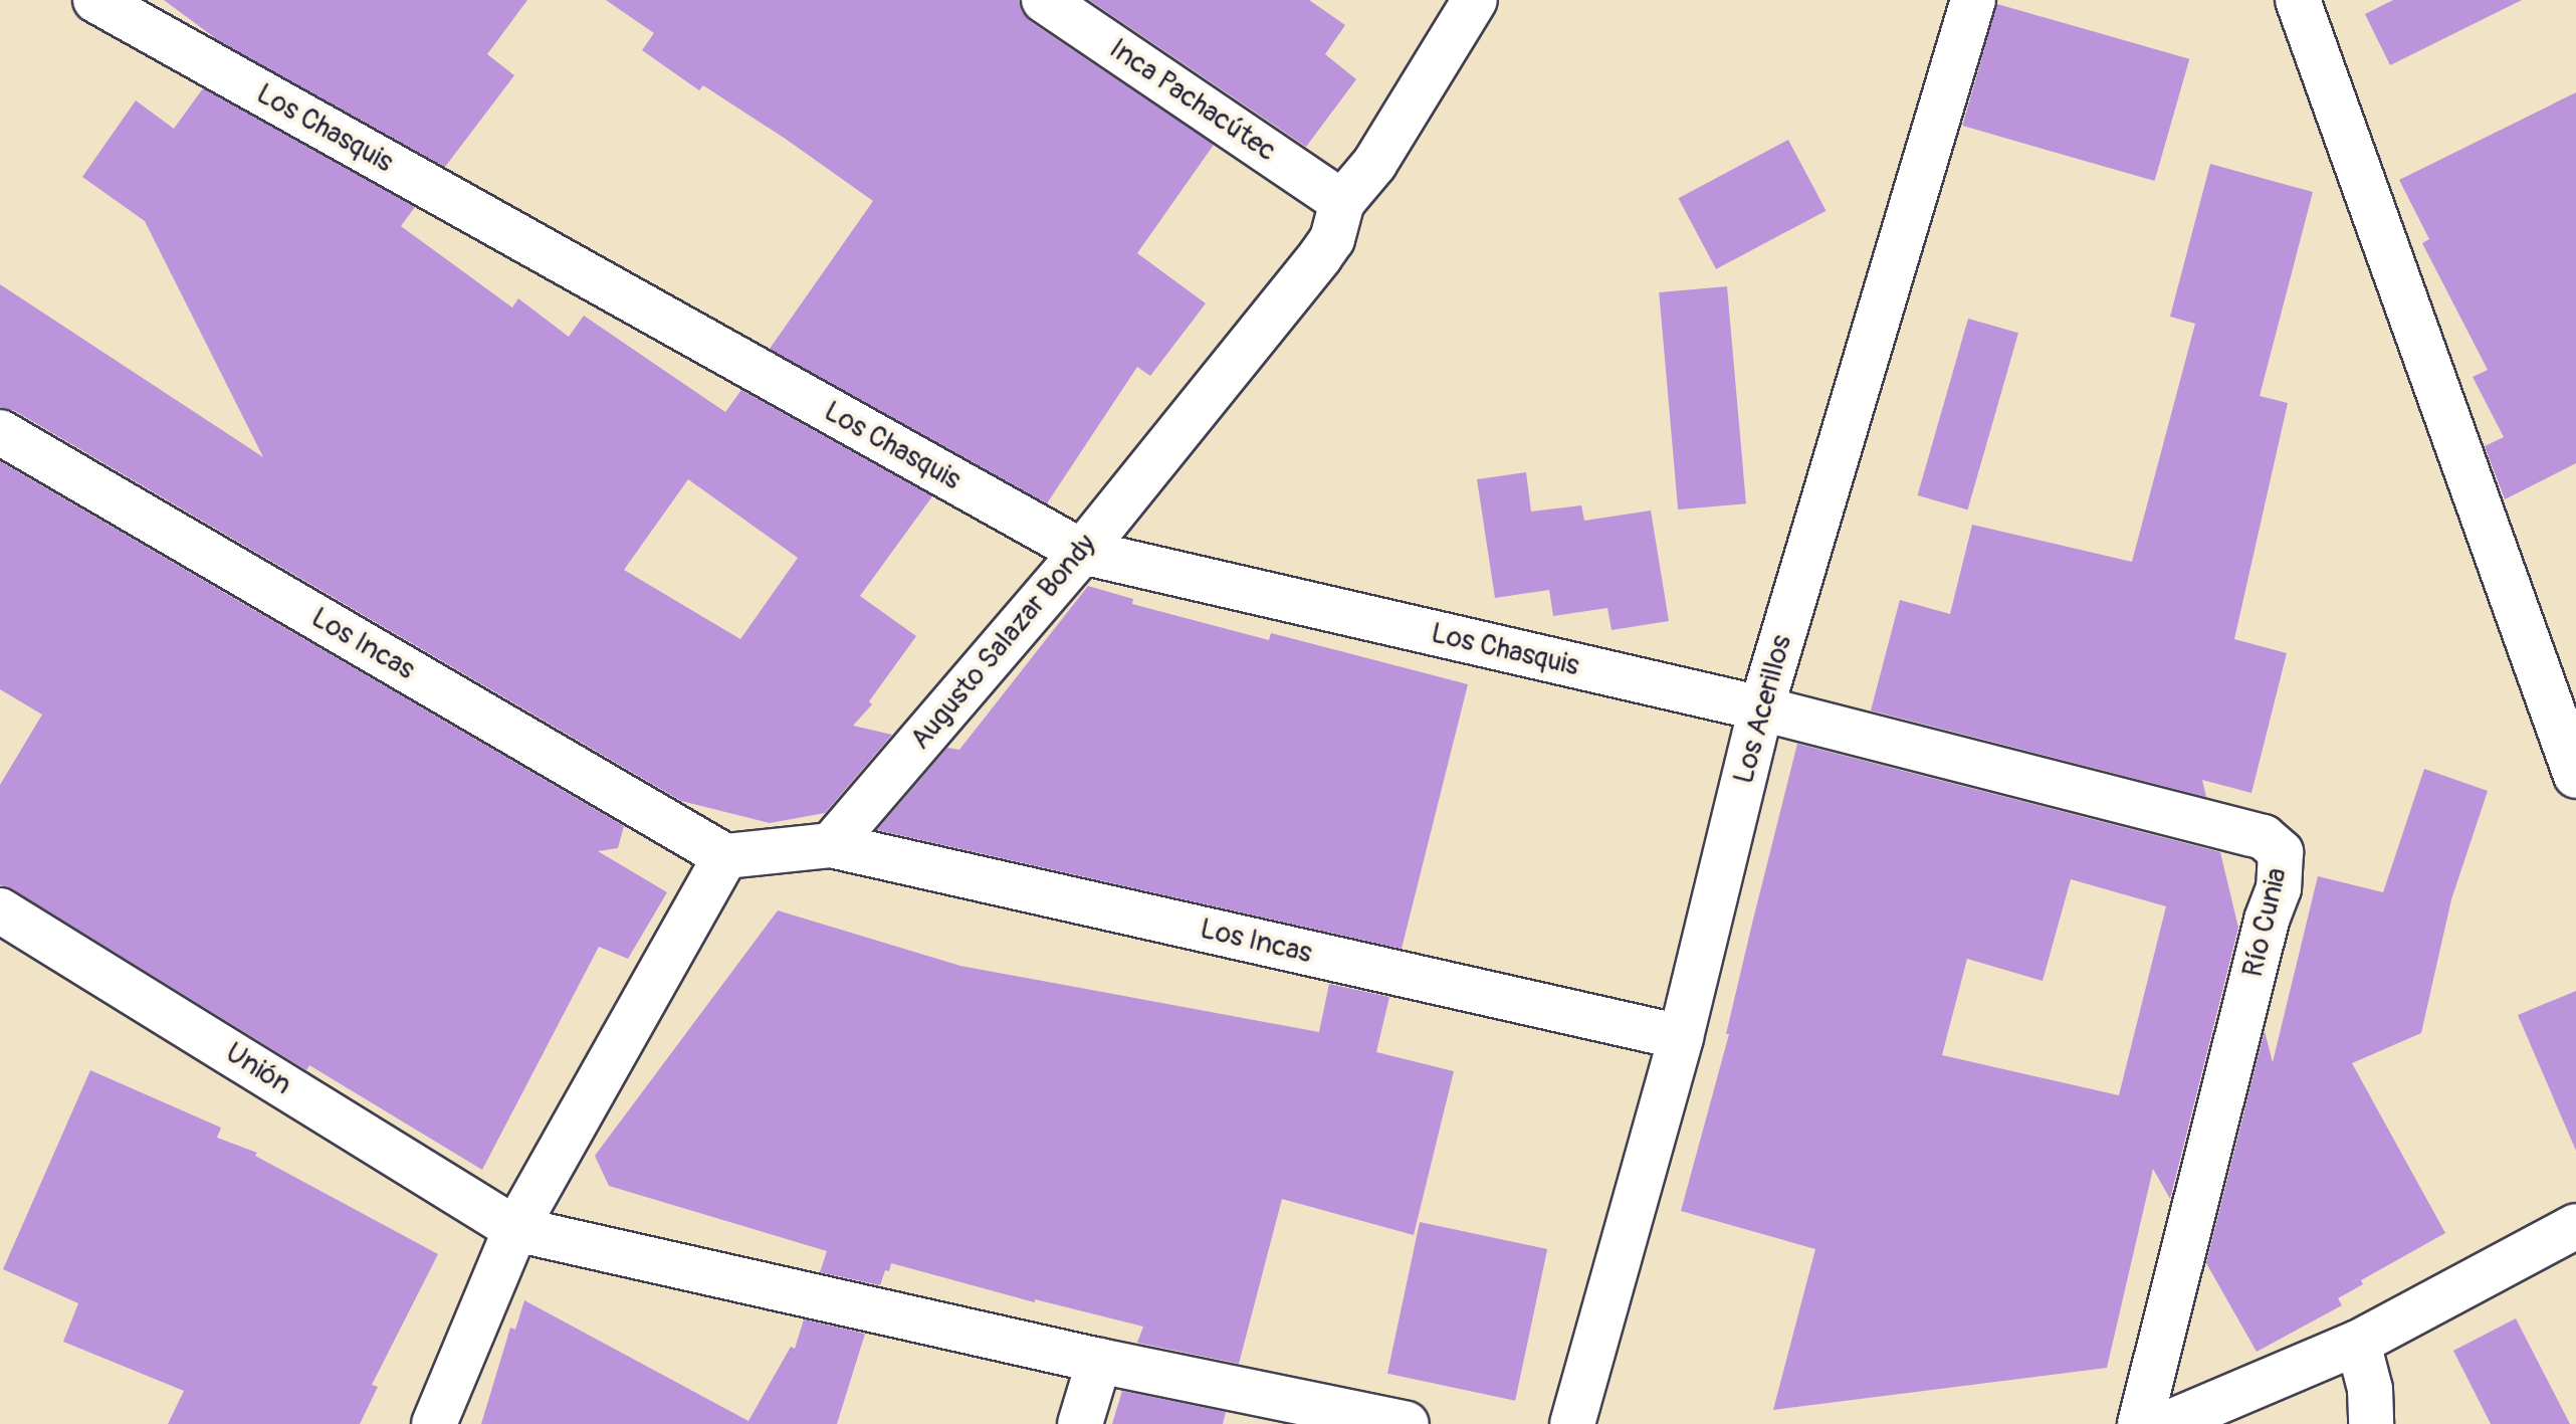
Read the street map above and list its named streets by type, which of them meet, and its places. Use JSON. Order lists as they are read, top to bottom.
{
  "streets": {
    "street": [
      "Inca Pachacútec",
      "Los Chasquis",
      "Augusto Salazar Bondy",
      "Los Incas",
      "Los Acerillos",
      "Río Cunia",
      "Unión"
    ]
  },
  "crossings": [
    ["Inca Pachacútec", "Augusto Salazar Bondy"],
    ["Los Chasquis", "Augusto Salazar Bondy"],
    ["Los Chasquis", "Los Acerillos"],
    ["Los Chasquis", "Río Cunia"],
    ["Augusto Salazar Bondy", "Los Incas"],
    ["Los Incas", "Los Acerillos"],
    ["Los Acerillos", "Río Cunia"]
  ]
}
